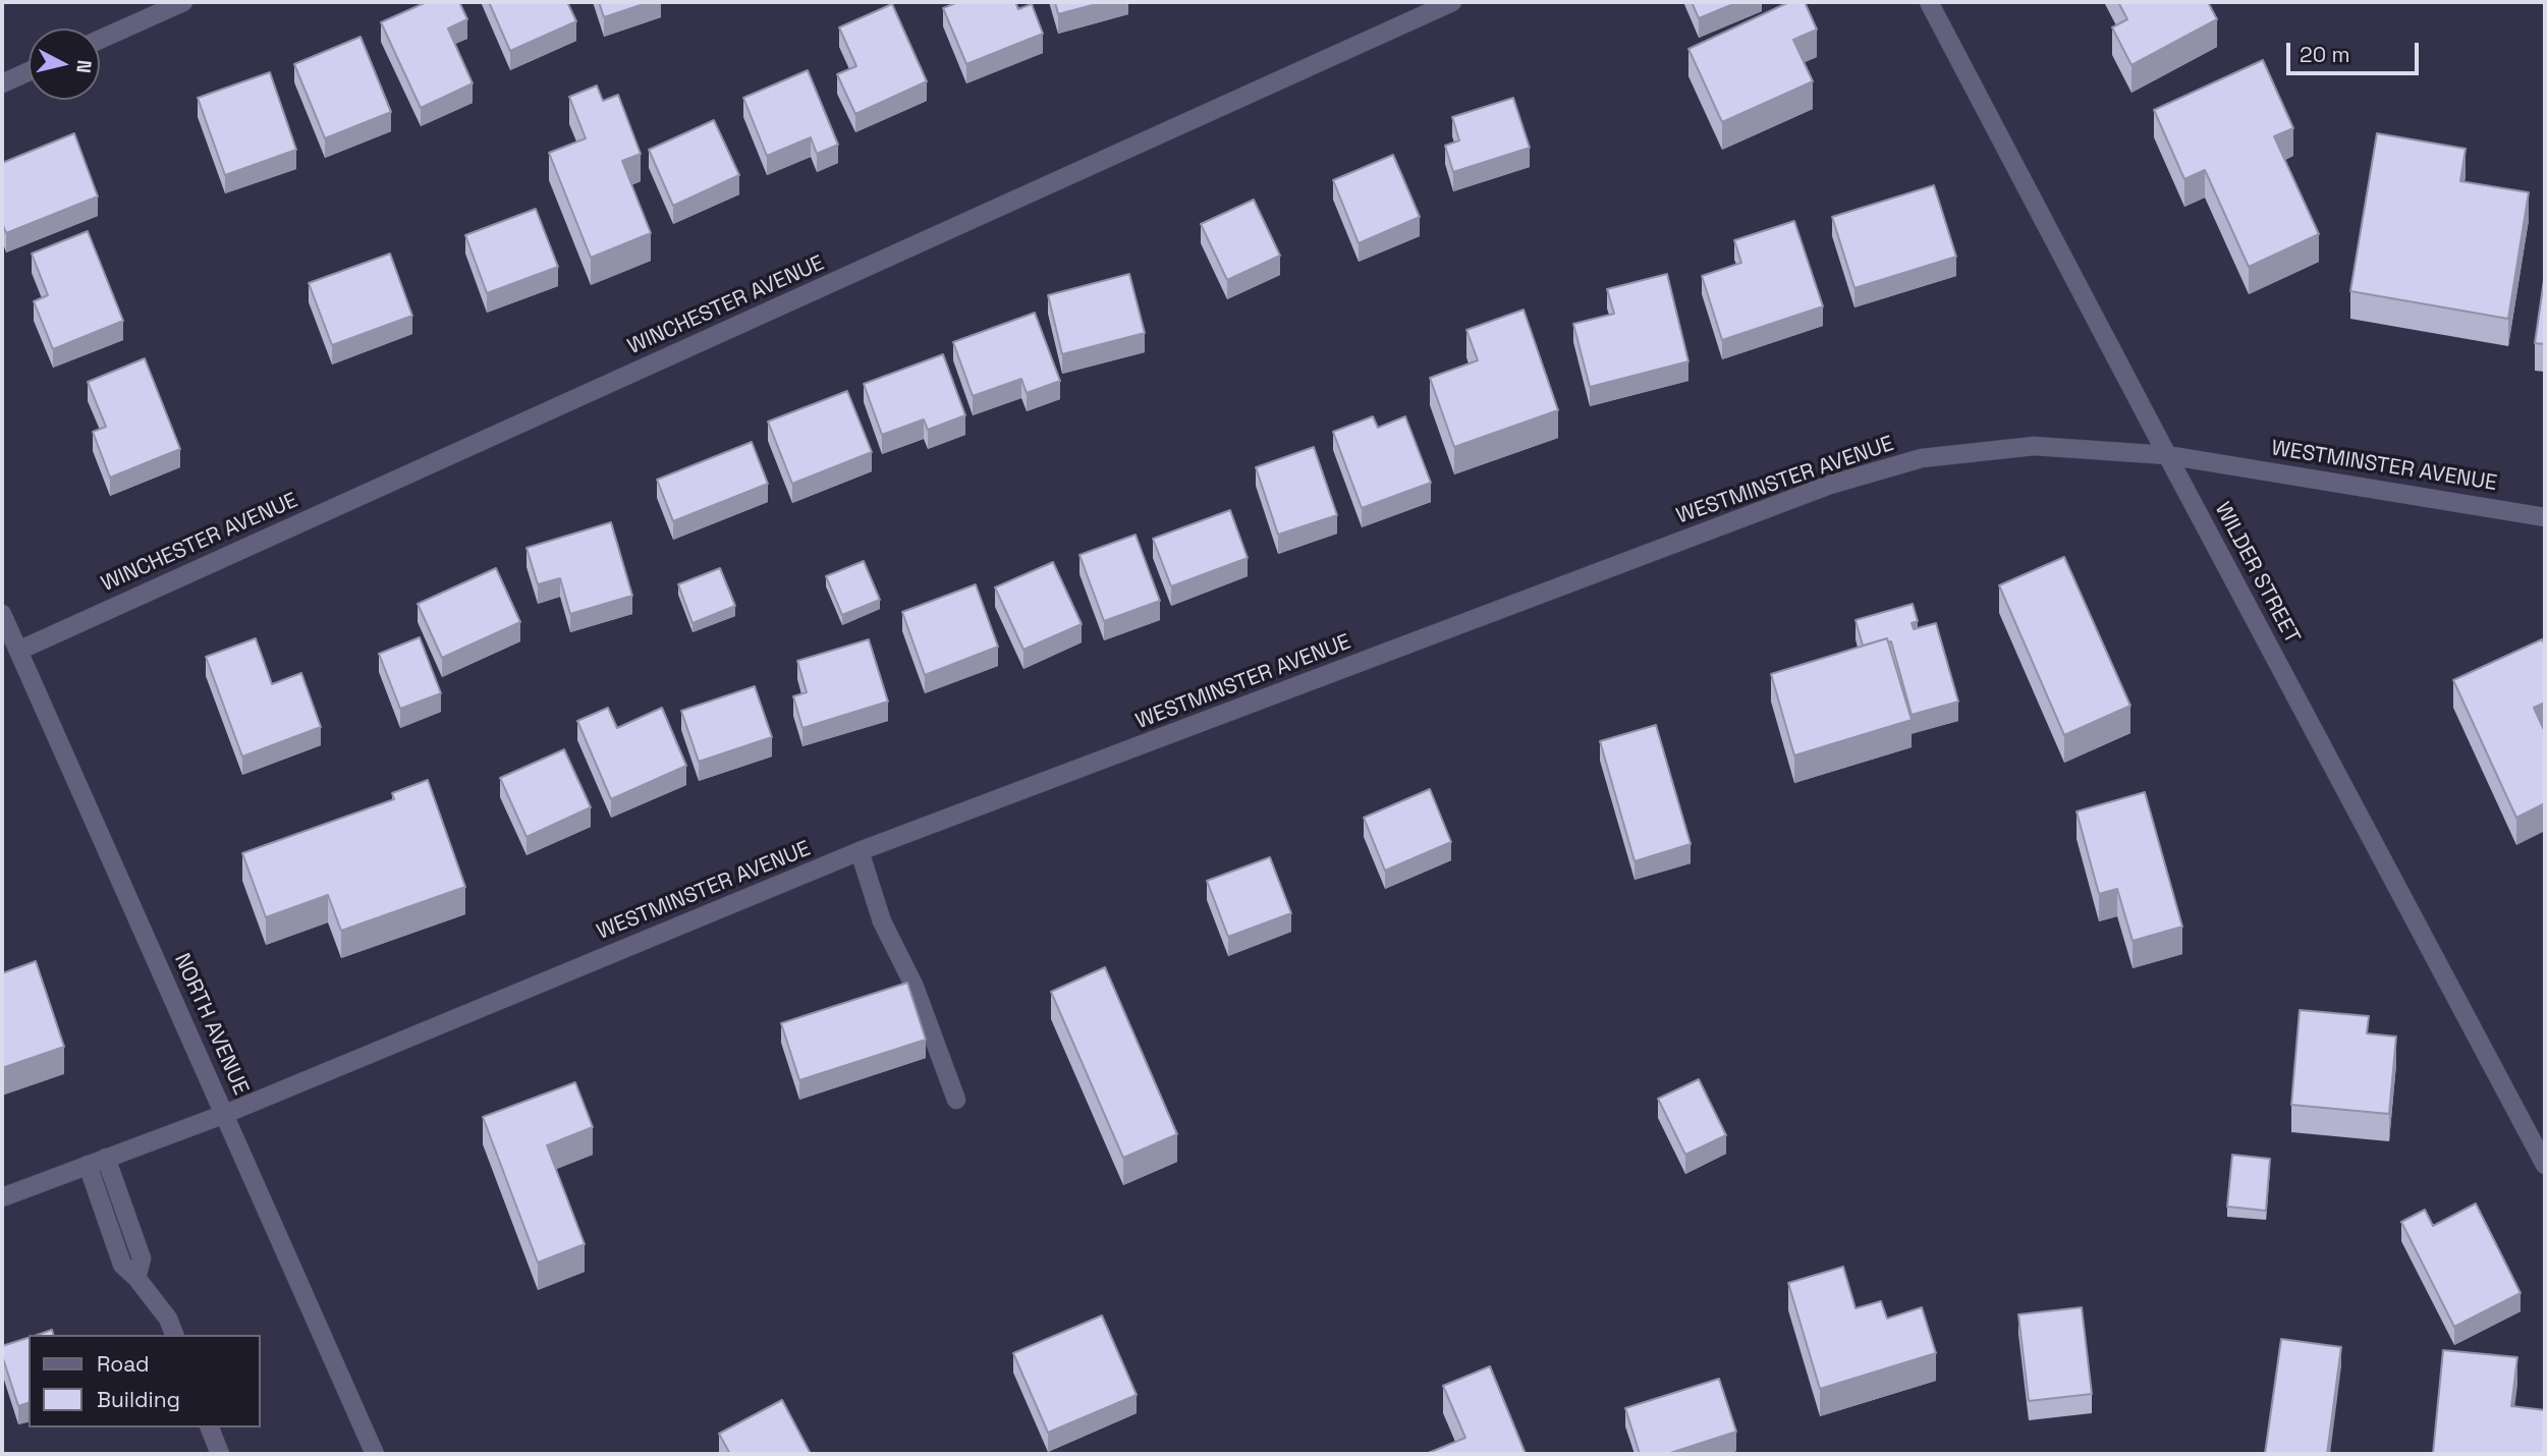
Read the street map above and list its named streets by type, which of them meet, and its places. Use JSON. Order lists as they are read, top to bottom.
{
  "streets": {
    "street": [
      "WINCHESTER AVENUE",
      "WESTMINSTER AVENUE",
      "WILDER STREET",
      "NORTH AVENUE"
    ]
  },
  "crossings": [
    ["WINCHESTER AVENUE", "NORTH AVENUE"],
    ["WESTMINSTER AVENUE", "WILDER STREET"],
    ["WESTMINSTER AVENUE", "NORTH AVENUE"]
  ],
  "legend": ["Road", "Building"],
  "scale_bar": "20 m",
  "north": "right"
}
